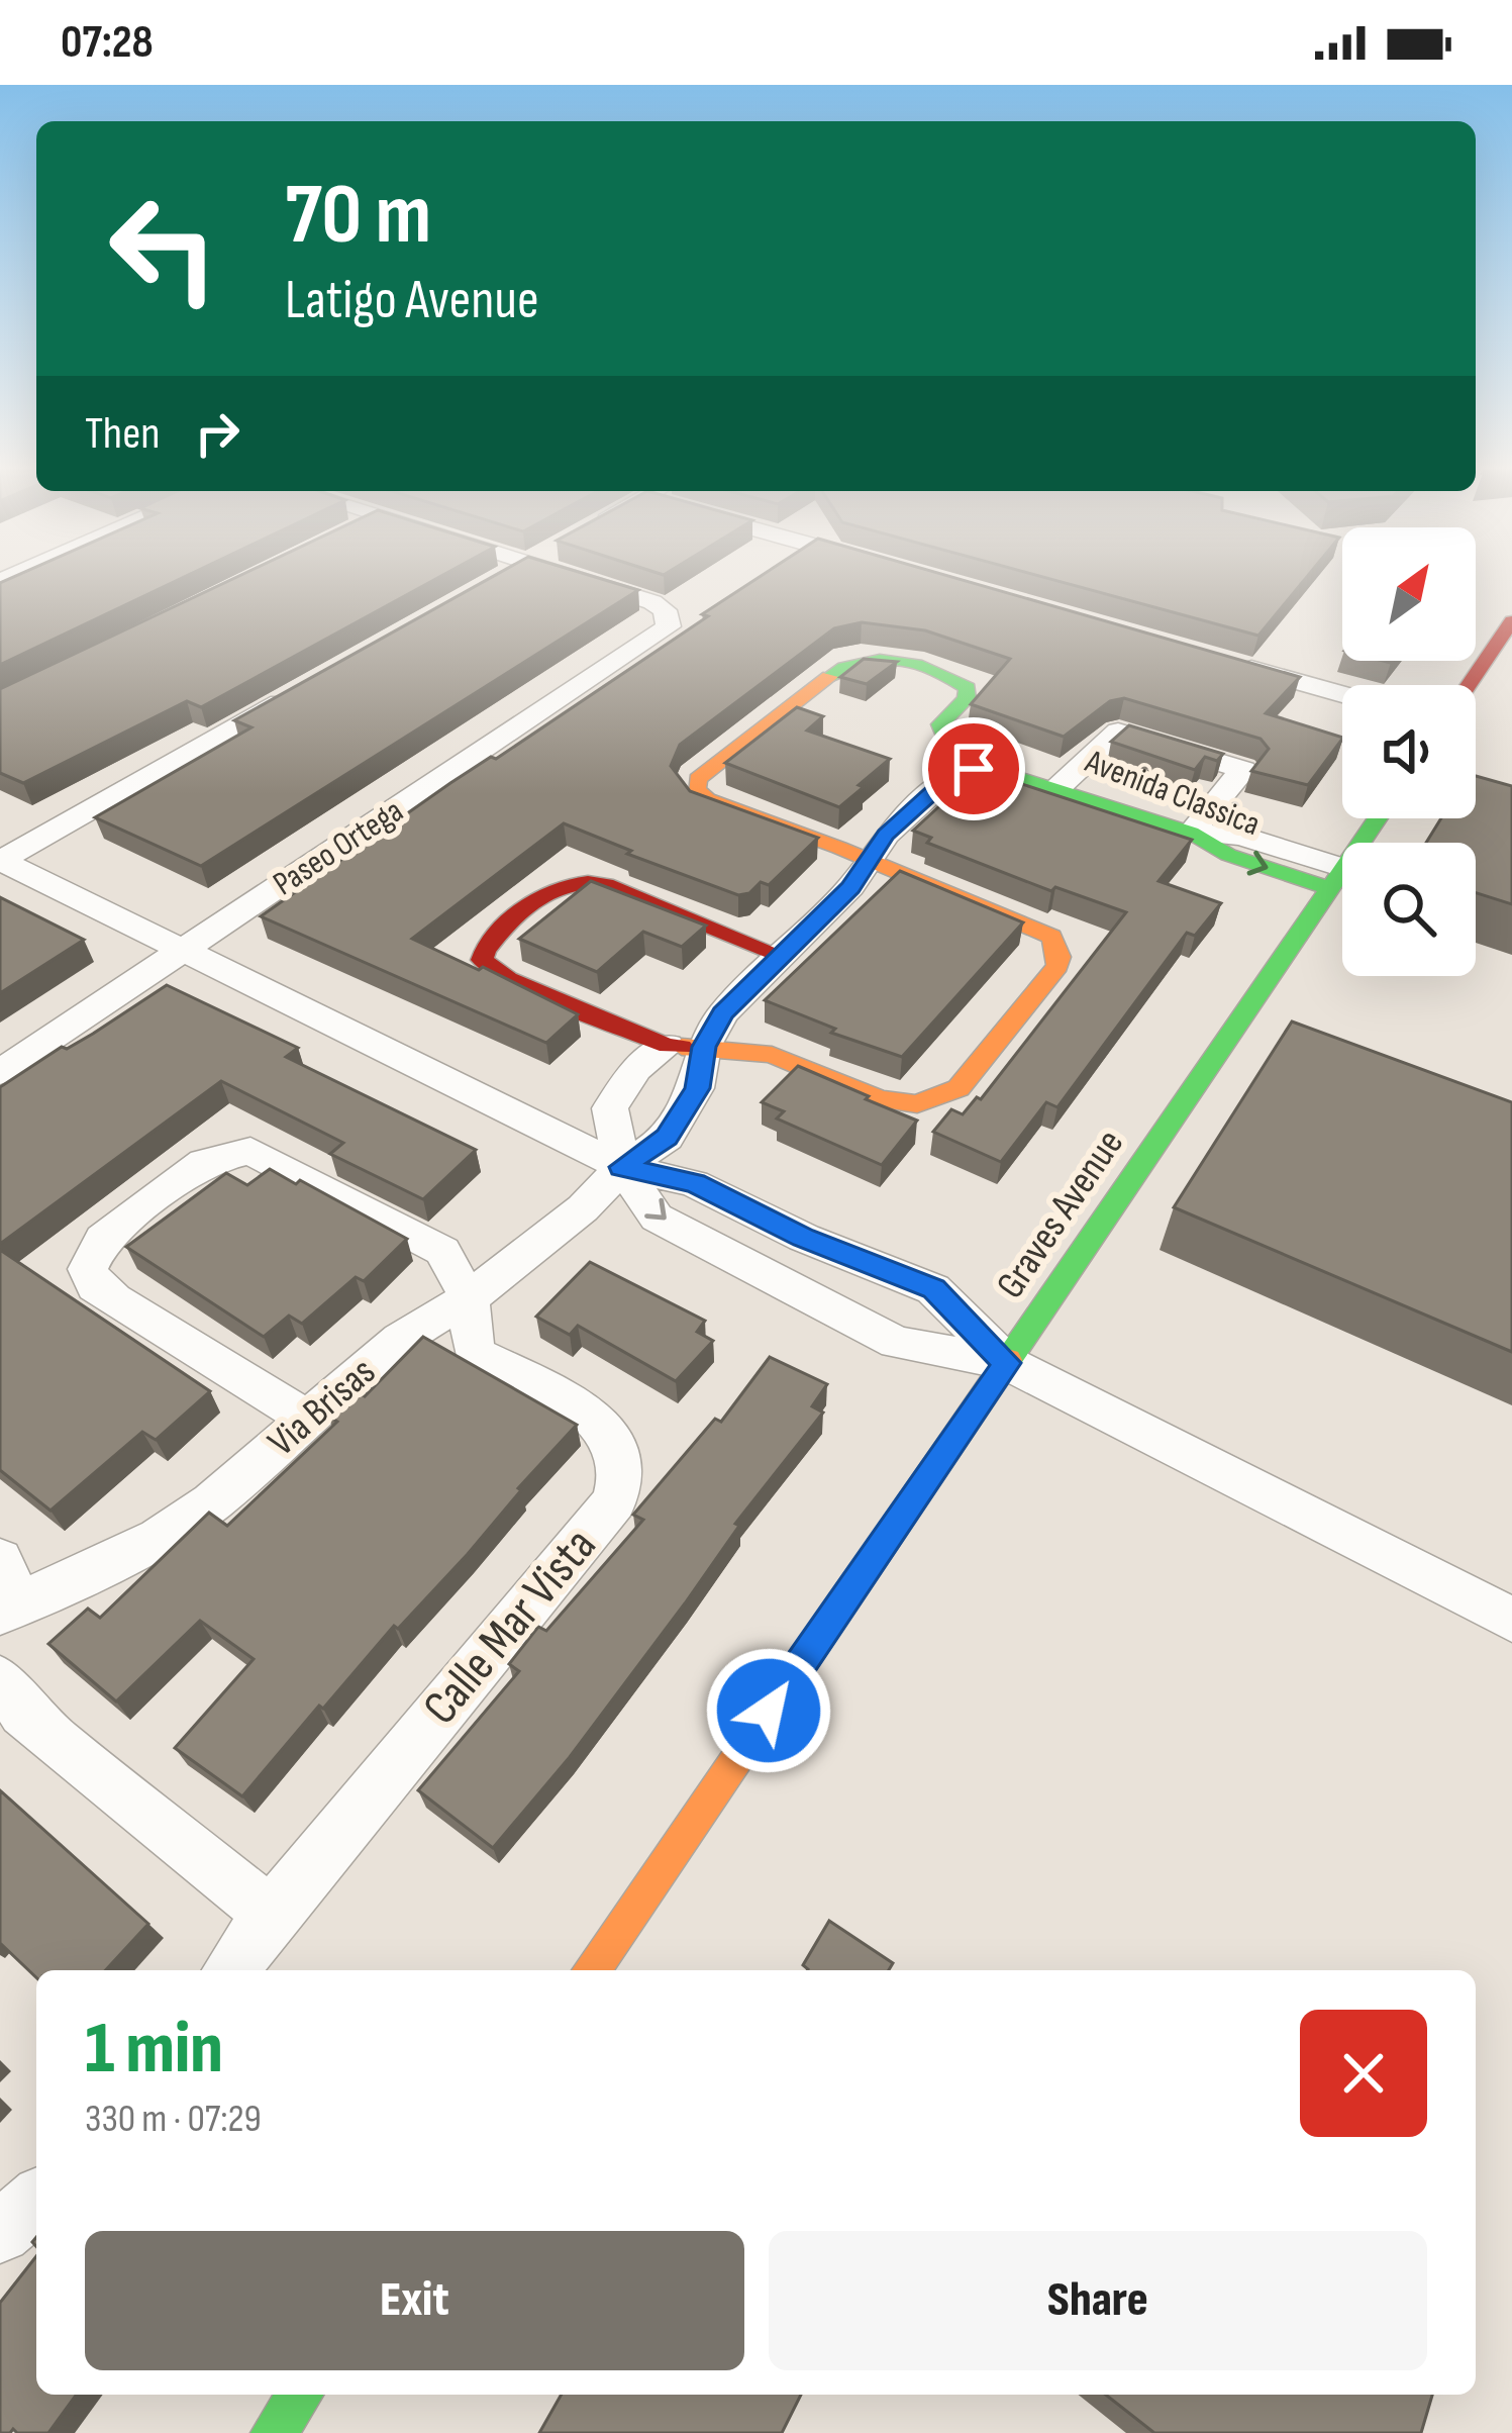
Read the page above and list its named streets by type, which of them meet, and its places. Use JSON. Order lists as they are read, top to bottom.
{
  "streets": {
    "street": [
      "Avenida Classica",
      "Paseo Ortega",
      "Graves Avenue",
      "Via Brisas",
      "Calle Mar Vista"
    ]
  },
  "crossings": [
    ["Avenida Classica", "Via Brisas"],
    ["Via Brisas", "Calle Mar Vista"]
  ],
  "north": "top right",
  "page": {
    "status": "07:28",
    "turn": ["70 m", "Latigo Avenue"],
    "then": "Then",
    "heading": ["1 min", "330 m · 07:29"],
    "buttons": ["Exit", "Share"]
  }
}
